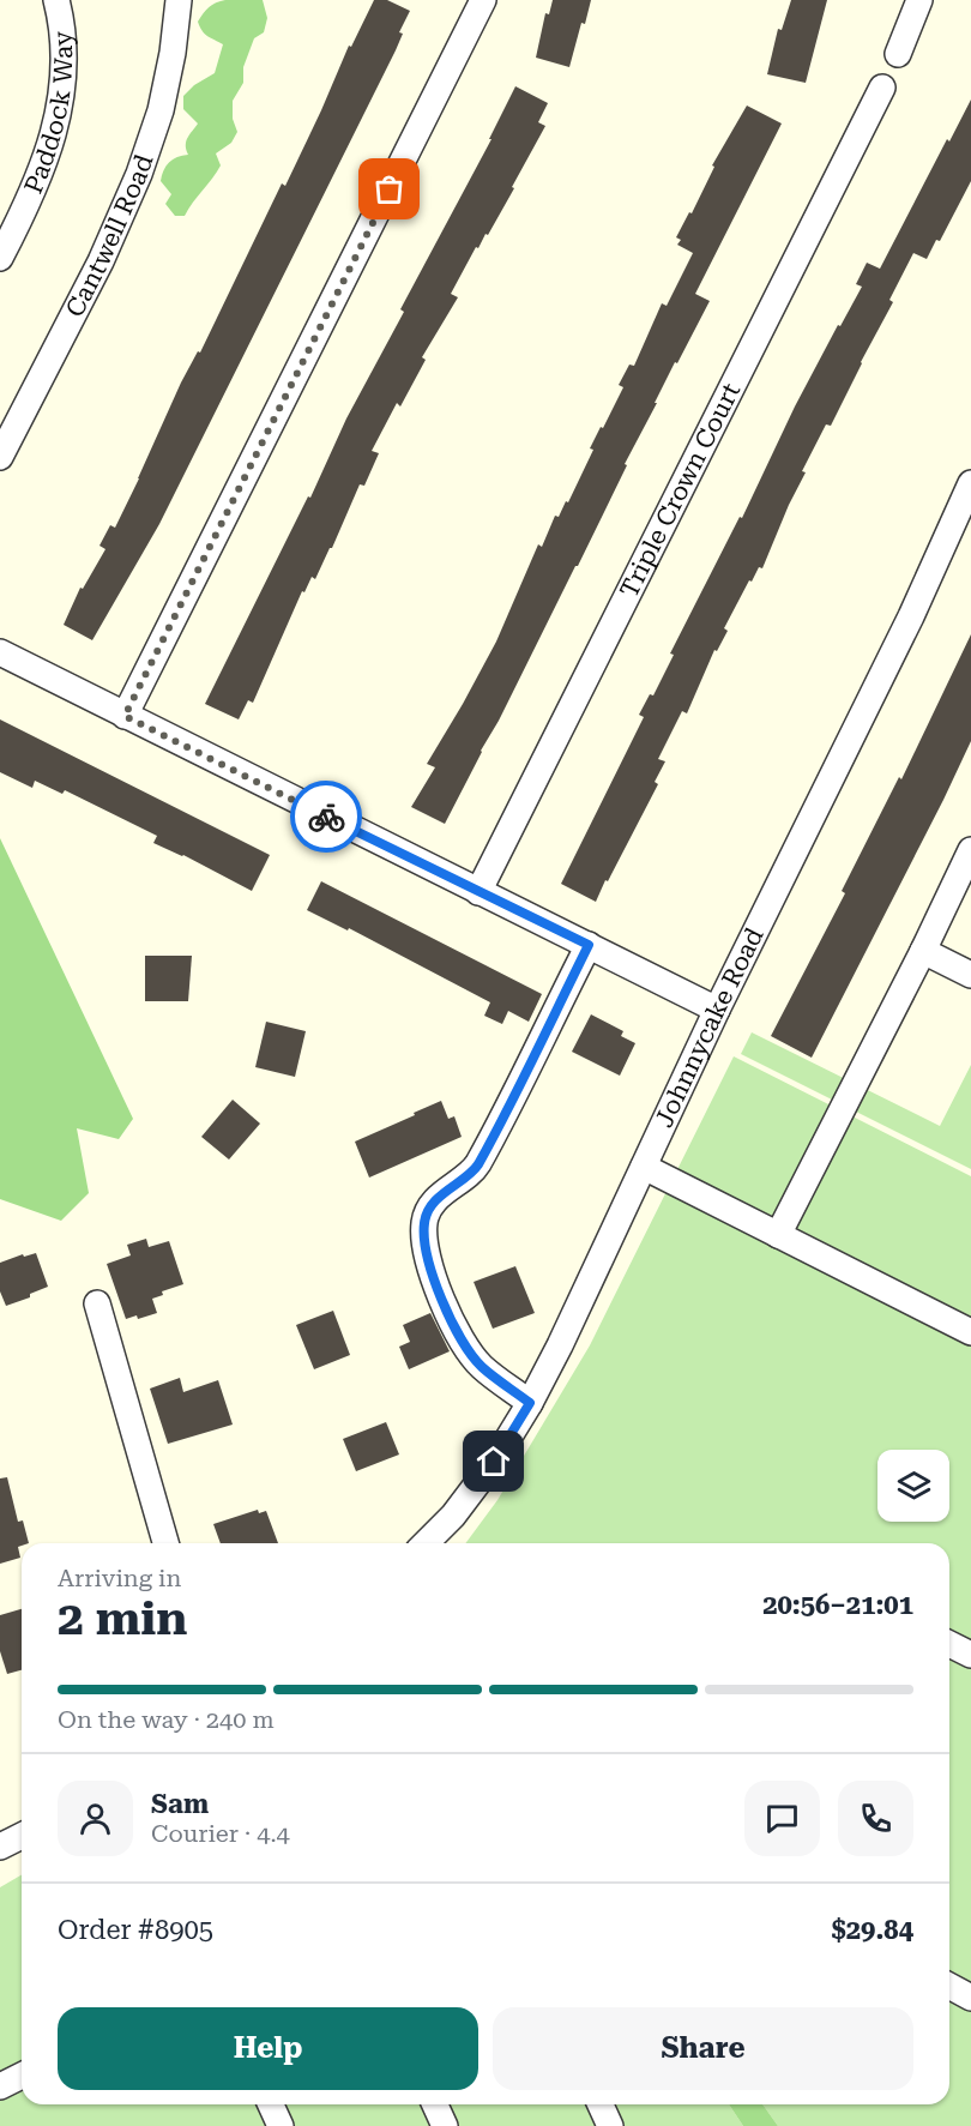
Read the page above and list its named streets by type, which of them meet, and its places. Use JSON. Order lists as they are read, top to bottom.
{
  "streets": {
    "street": [
      "Paddock Way",
      "Cantwell Road",
      "Triple Crown Court",
      "Johnnycake Road"
    ]
  },
  "page": {
    "heading": ["2 min", "Arriving in", "20:56–21:01"],
    "panel": [
      "Sam",
      "Courier · 4.4",
      "Order #8905",
      "$29.84"
    ],
    "bar": "On the way · 240 m",
    "buttons": ["Help", "Share"]
  }
}
